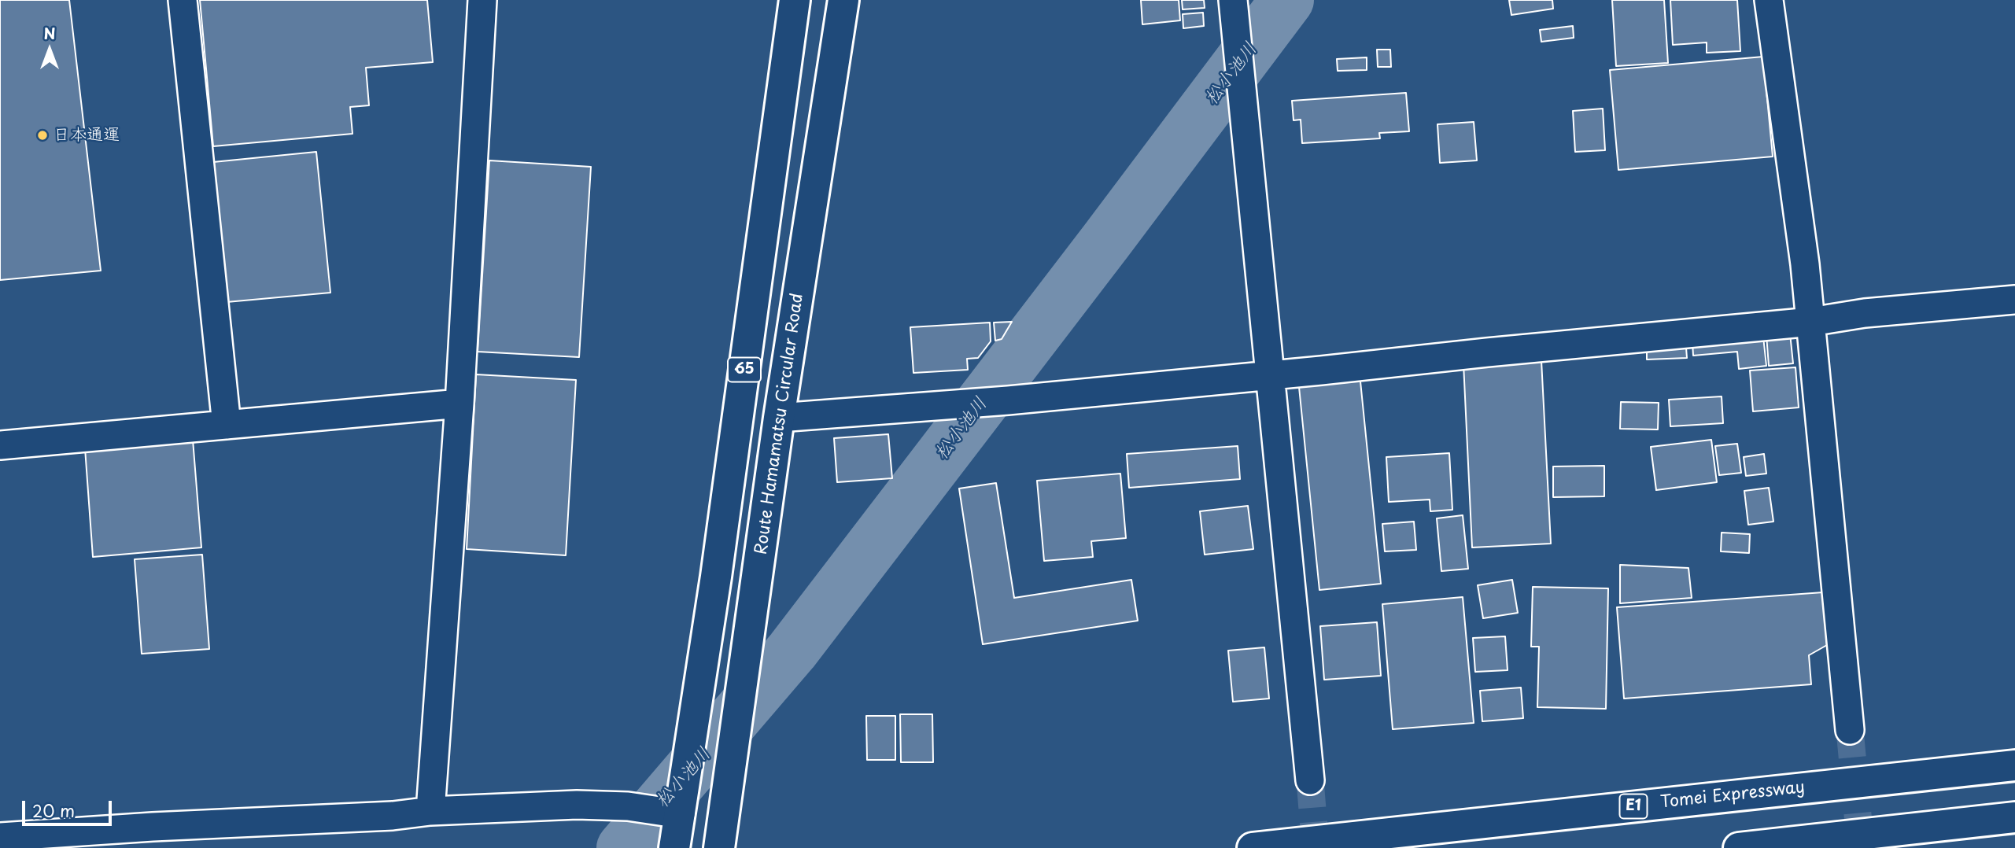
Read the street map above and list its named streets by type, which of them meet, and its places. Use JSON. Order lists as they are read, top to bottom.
{
  "streets": {
    "main road": [
      "65",
      "Route Hamamatsu Circular Road",
      "Tomei Expressway",
      "E1"
    ]
  },
  "water": ["松小池川"],
  "places": ["日本通運"],
  "scale_bar": "20 m",
  "north": "top"
}
